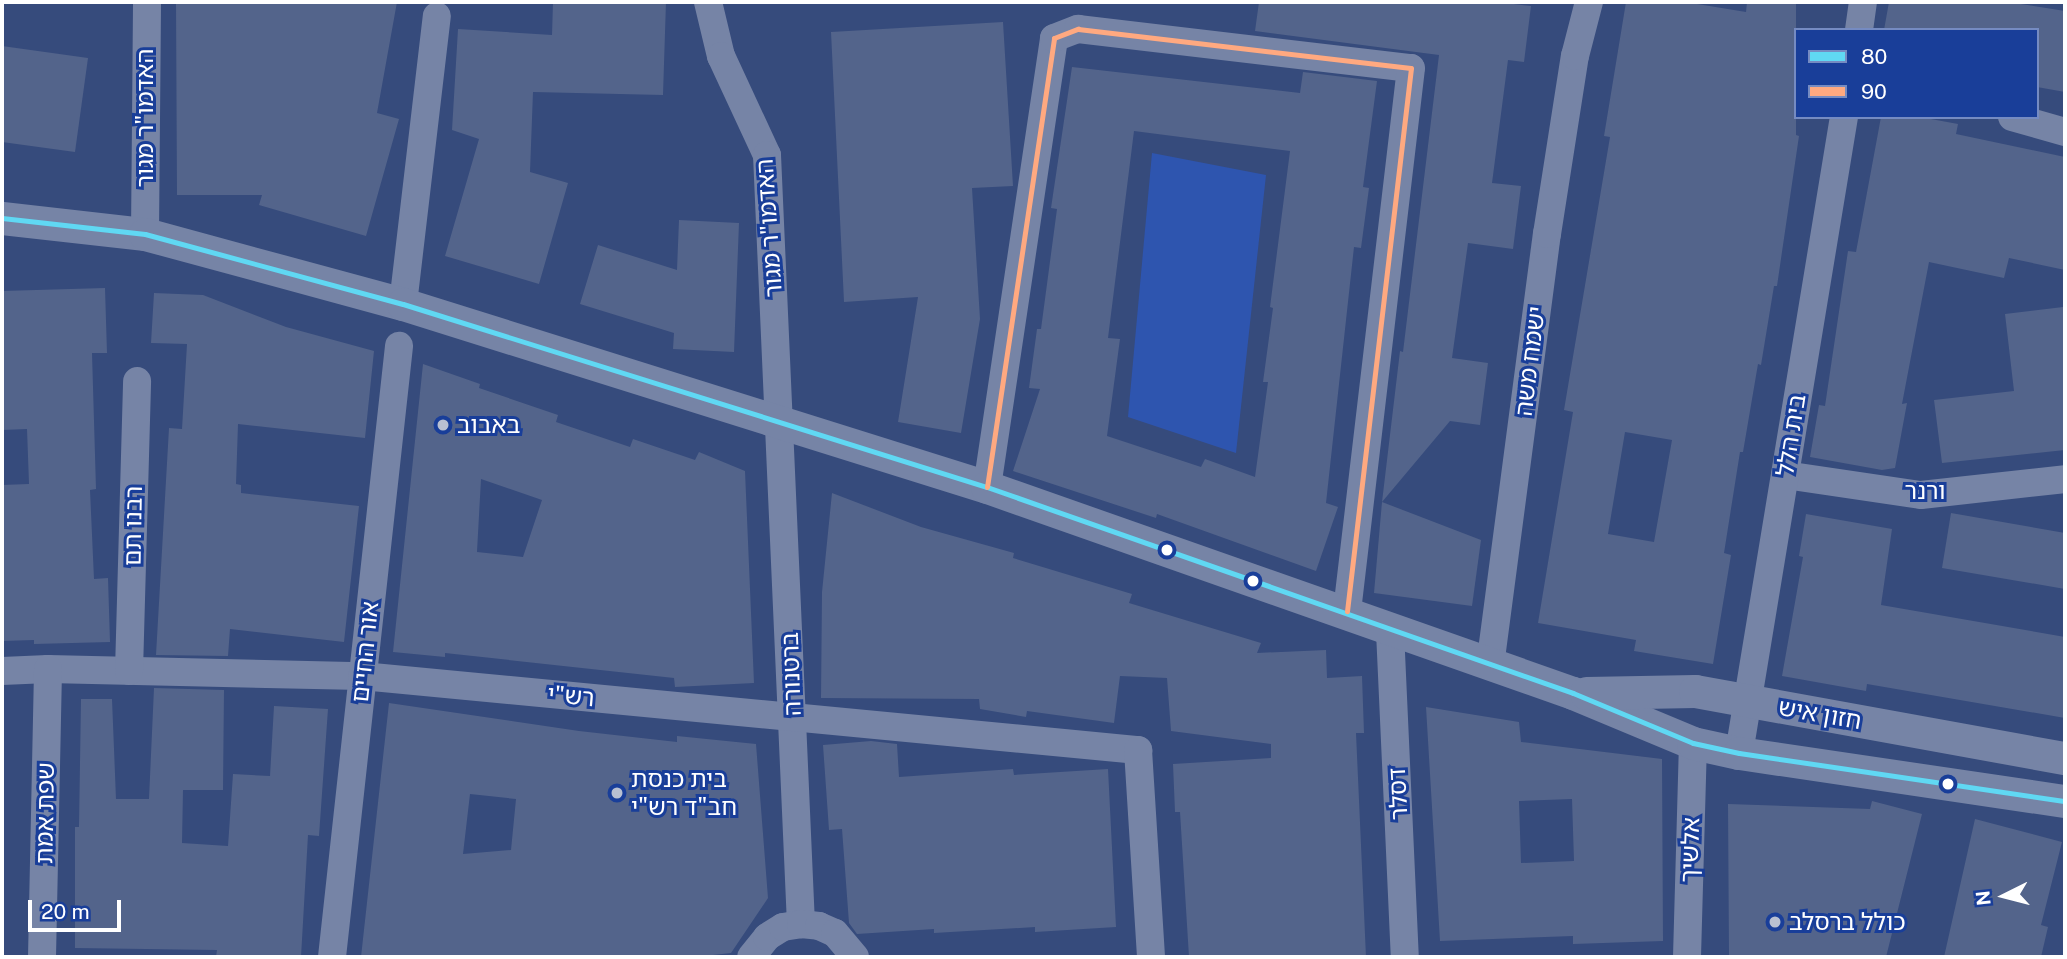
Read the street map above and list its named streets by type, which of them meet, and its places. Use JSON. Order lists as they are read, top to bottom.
{
  "streets": {
    "street": [
      "האדמו\"ר מגור",
      "ישמח משה",
      "בית הלל",
      "ורנר",
      "רבנו תם",
      "אור החיים",
      "ברטנורה",
      "רש\"י",
      "חזון איש",
      "דסלר",
      "שפת אמת",
      "אלשיך"
    ]
  },
  "crossings": [
    ["האדמו\"ר מגור", "ברטנורה"],
    ["האדמו\"ר מגור", "חזון איש"],
    ["ישמח משה", "חזון איש"],
    ["בית הלל", "ורנר"],
    ["בית הלל", "חזון איש"],
    ["רבנו תם", "רש\"י"],
    ["אור החיים", "רש\"י"],
    ["ברטנורה", "רש\"י"],
    ["ברטנורה", "חזון איש"],
    ["רש\"י", "שפת אמת"],
    ["חזון איש", "דסלר"],
    ["חזון איש", "אלשיך"]
  ],
  "places": ["באבוב", "בית כנסת חב\"ד רש\"י", "כולל ברסלב"],
  "lines": ["transit line 90", "transit line 80"],
  "legend": ["80", "90"],
  "scale_bar": "20 m",
  "north": "left"
}
